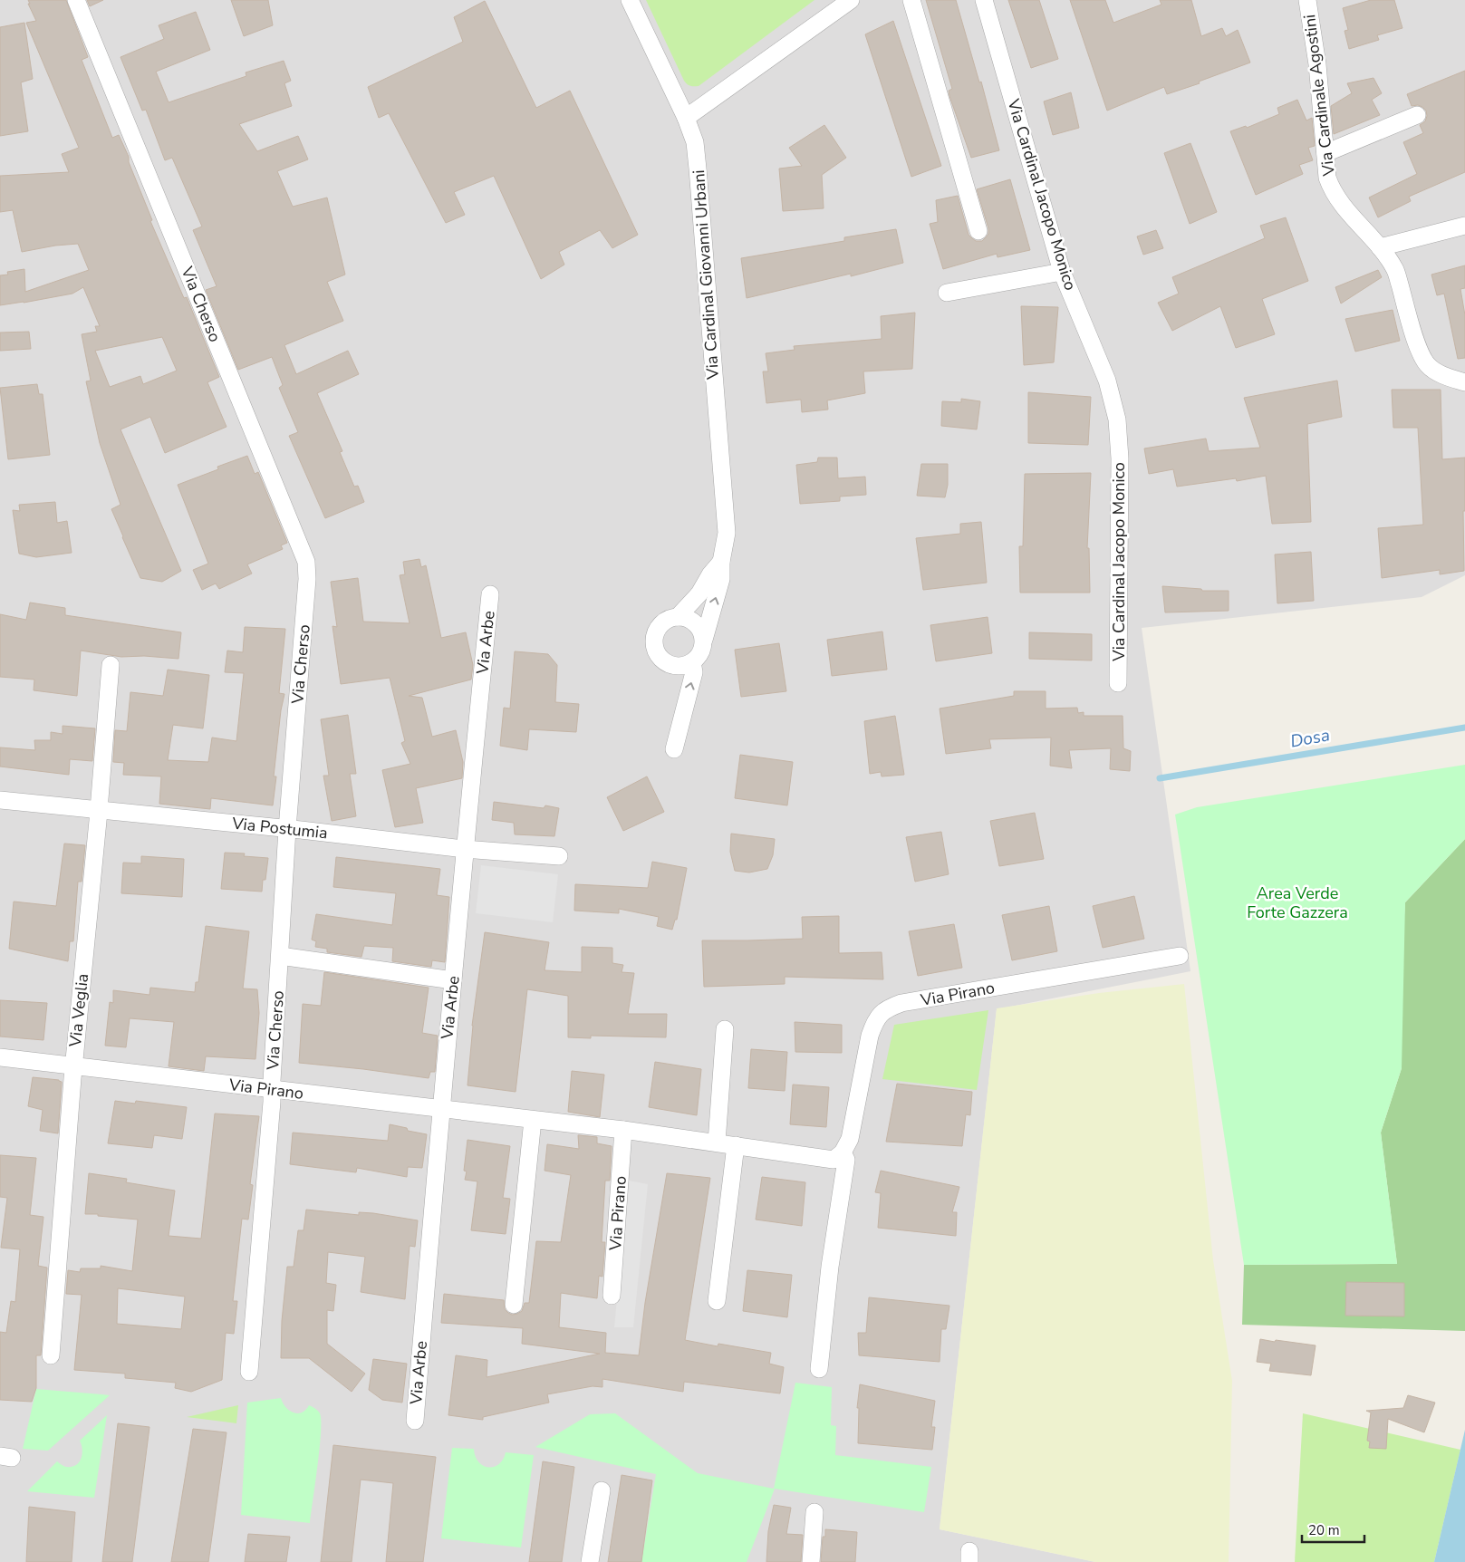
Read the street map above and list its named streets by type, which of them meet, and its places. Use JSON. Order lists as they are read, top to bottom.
{
  "streets": {
    "street": [
      "Via Cardinale Agostini",
      "Via Cardinal Jacopo Monico",
      "Via Cardinal Giovanni Urbani",
      "Via Cherso",
      "Via Arbe",
      "Via Postumia",
      "Via Pirano",
      "Via Veglia"
    ]
  },
  "crossings": [
    ["Via Cherso", "Via Postumia"],
    ["Via Cherso", "Via Pirano"],
    ["Via Arbe", "Via Postumia"],
    ["Via Arbe", "Via Pirano"],
    ["Via Postumia", "Via Veglia"],
    ["Via Pirano", "Via Veglia"]
  ],
  "water": ["Dosa"],
  "parks": ["Area Verde Forte Gazzera"],
  "scale_bar": "20 m"
}
